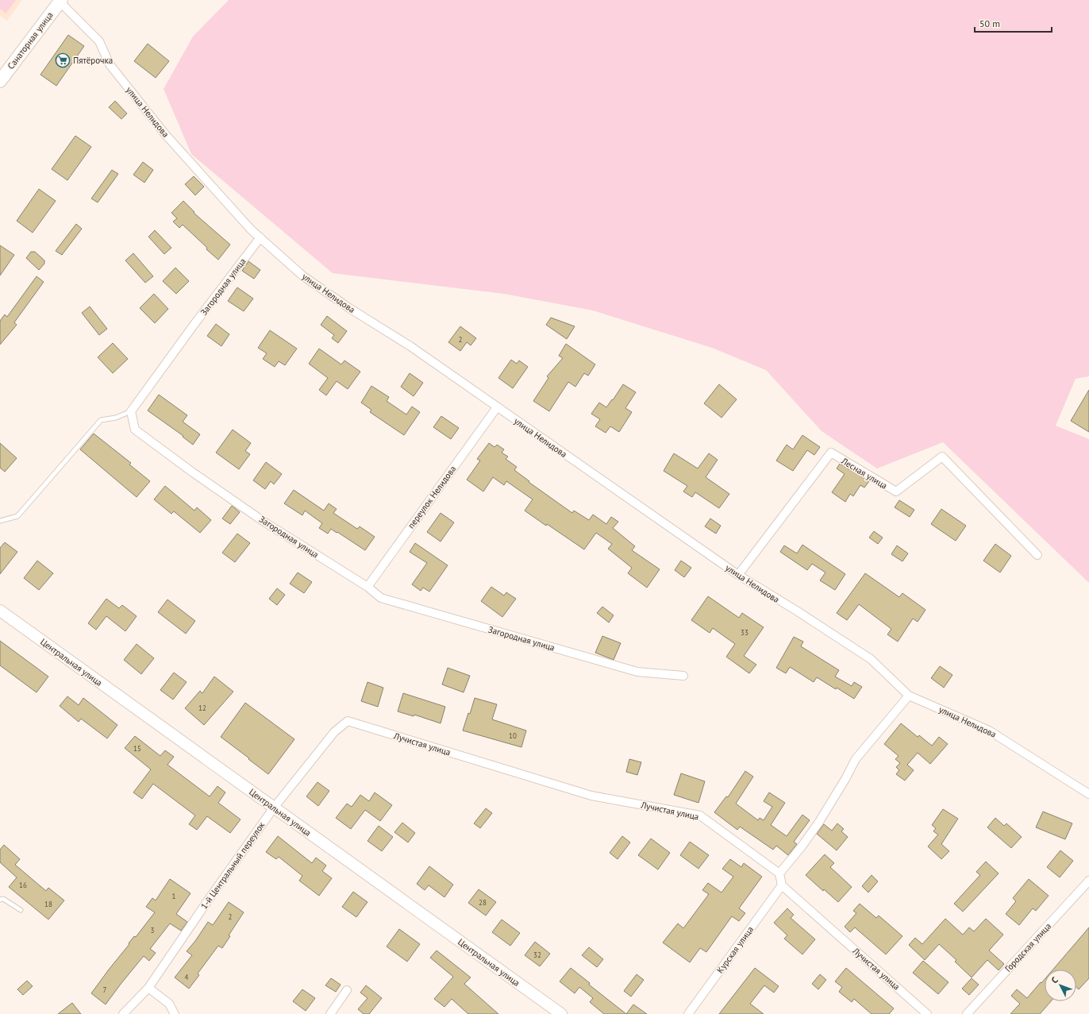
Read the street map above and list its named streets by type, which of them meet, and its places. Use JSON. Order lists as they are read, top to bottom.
{
  "streets": {
    "main road": ["Санаторная улица"],
    "street": [
      "улица Нелидова",
      "Загородная улица",
      "Лесная улица",
      "переулок Нелидова",
      "Центральная улица",
      "Лучистая улица",
      "1-й Центральный переулок",
      "Городская улица",
      "Курская улица"
    ]
  },
  "crossings": [
    ["Санаторная улица", "улица Нелидова"],
    ["улица Нелидова", "Загородная улица"],
    ["улица Нелидова", "Лесная улица"],
    ["улица Нелидова", "переулок Нелидова"],
    ["Загородная улица", "переулок Нелидова"],
    ["Центральная улица", "1-й Центральный переулок"],
    ["Лучистая улица", "1-й Центральный переулок"],
    ["Лучистая улица", "Курская улица"]
  ],
  "places": {
    "supermarket": ["Пятёрочка"]
  },
  "house_numbers": [
    "2",
    "33",
    "12",
    "10",
    "15",
    "16",
    "1",
    "28",
    "18",
    "2",
    "3",
    "32",
    "4",
    "7"
  ],
  "scale_bar": "50 m",
  "north": "top left"
}
